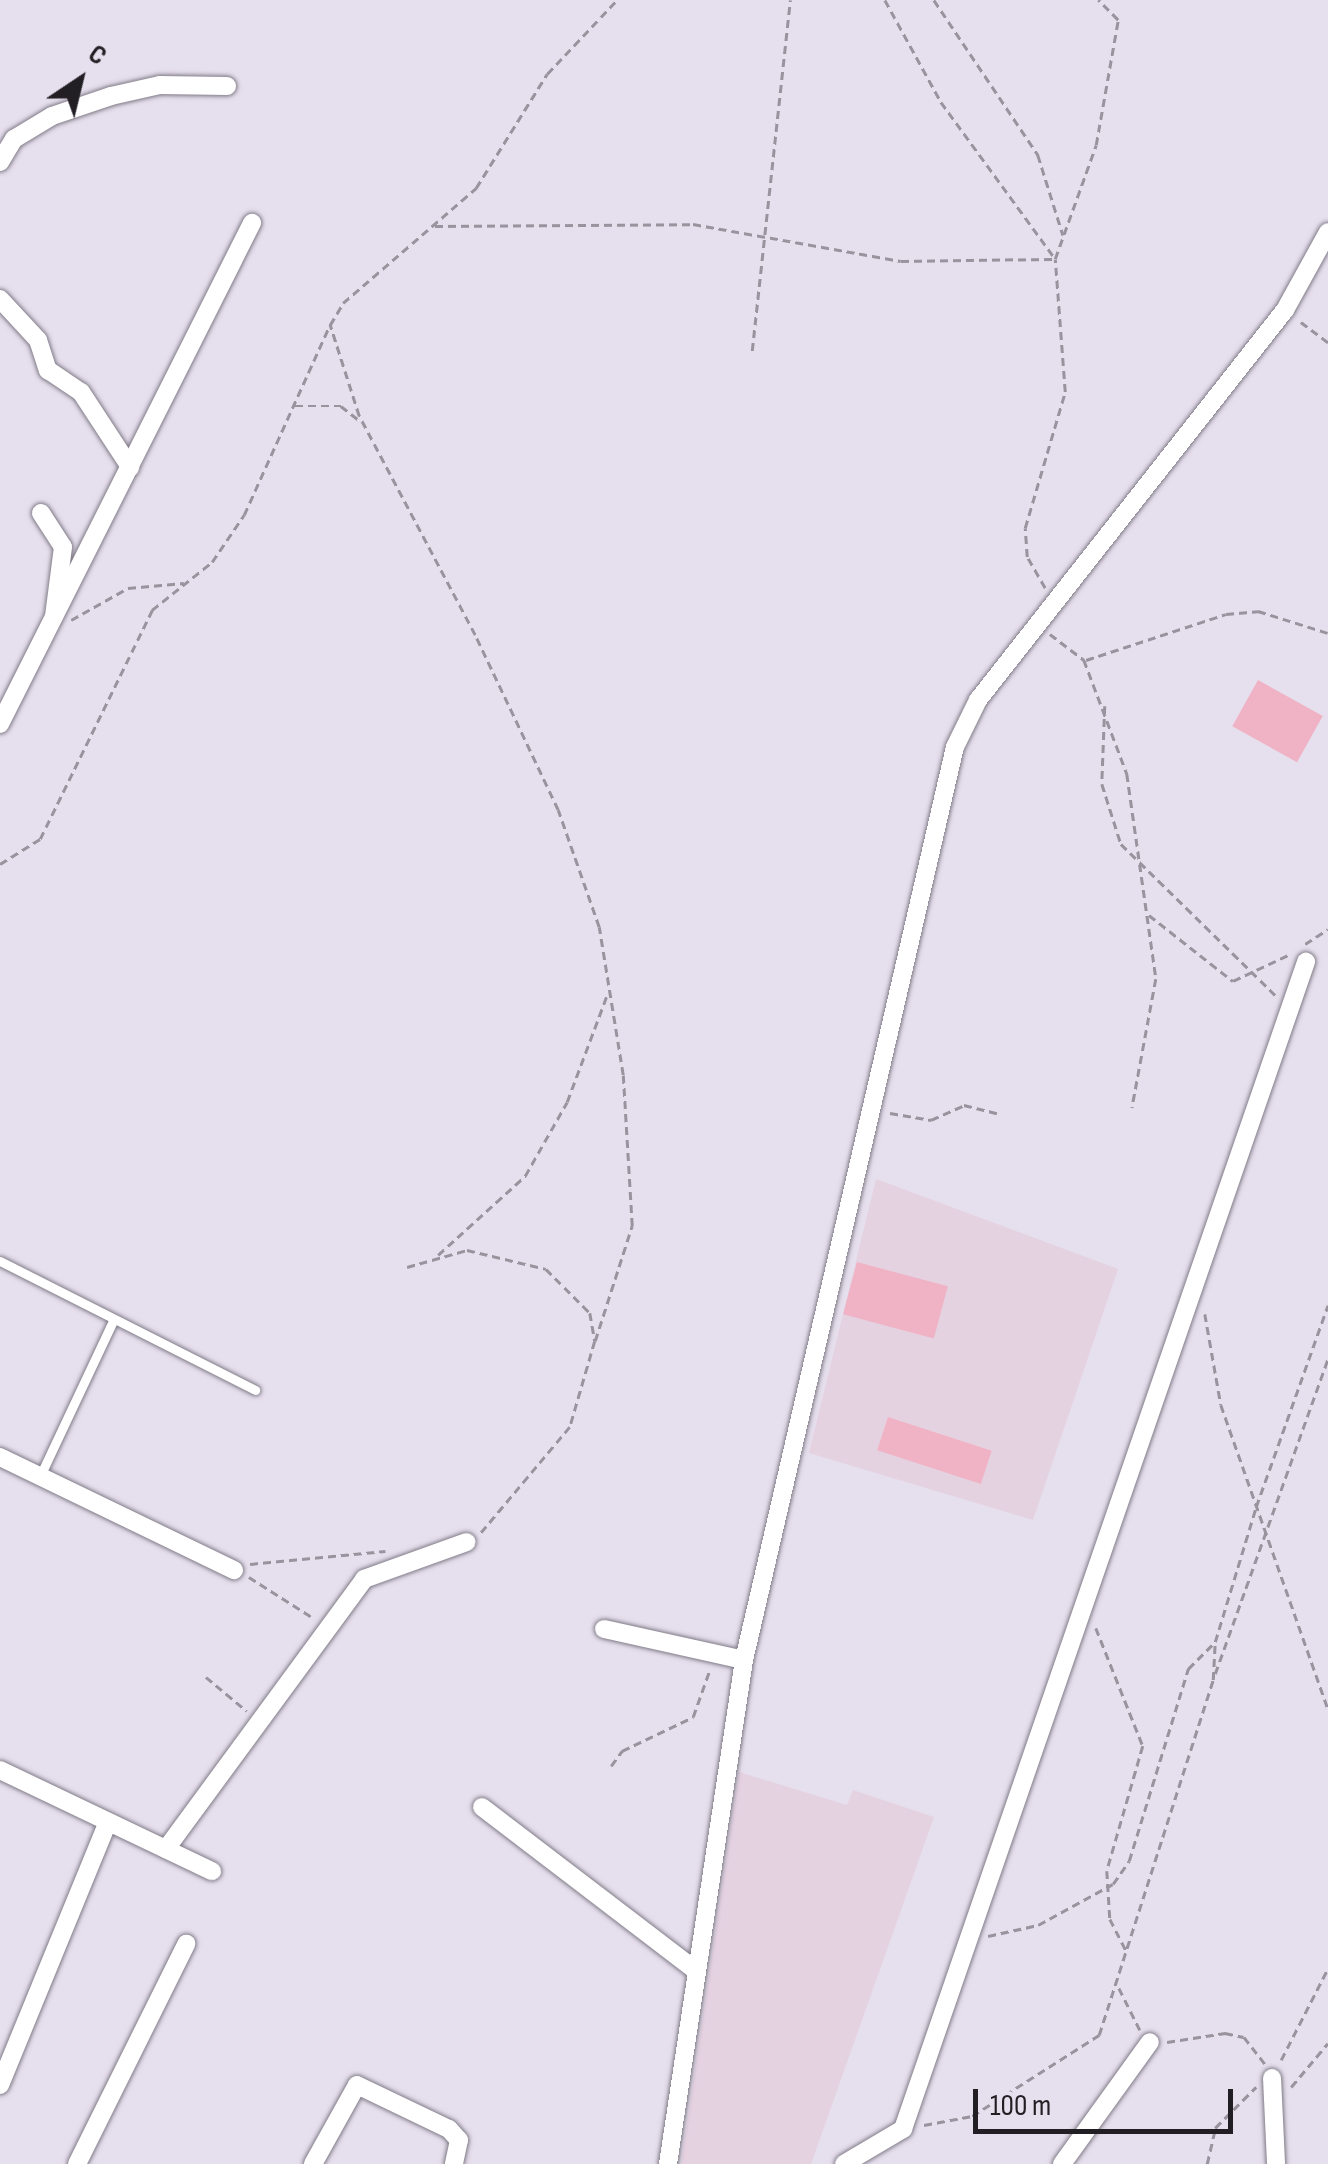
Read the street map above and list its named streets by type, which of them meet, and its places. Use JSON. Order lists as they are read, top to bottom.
{
  "scale_bar": "100 m",
  "north": "top right"
}
